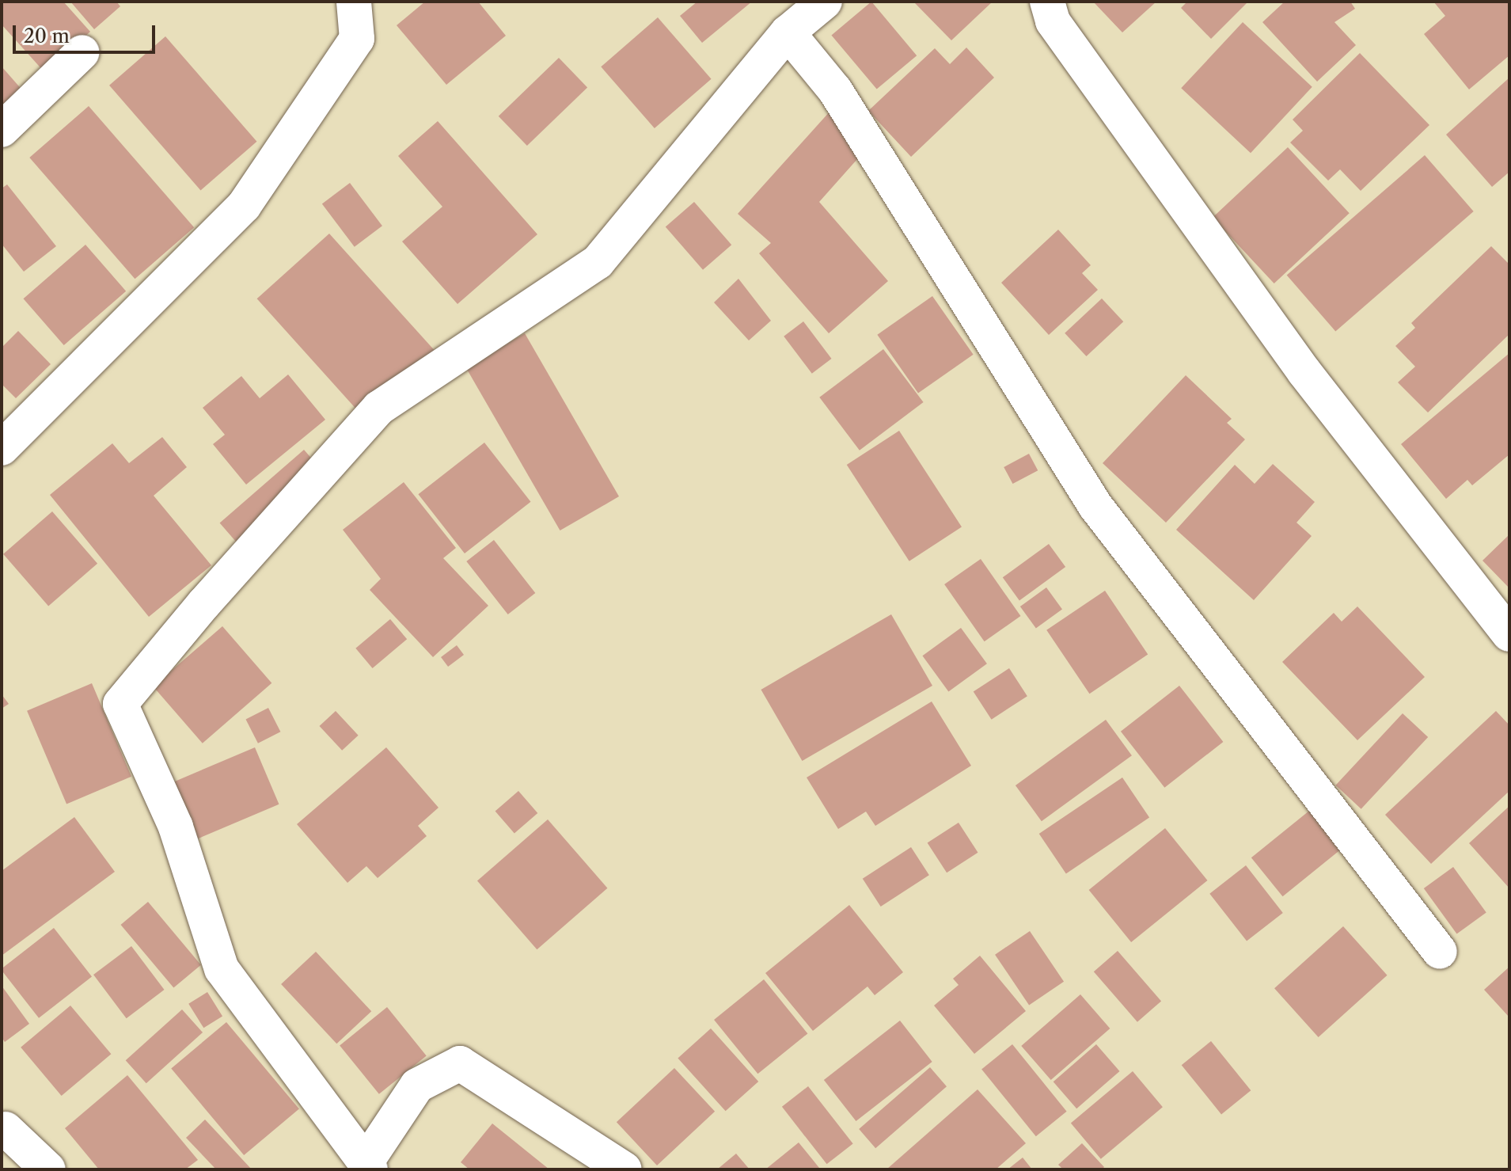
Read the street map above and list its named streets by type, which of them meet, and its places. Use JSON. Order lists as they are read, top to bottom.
{
  "scale_bar": "20 m"
}
